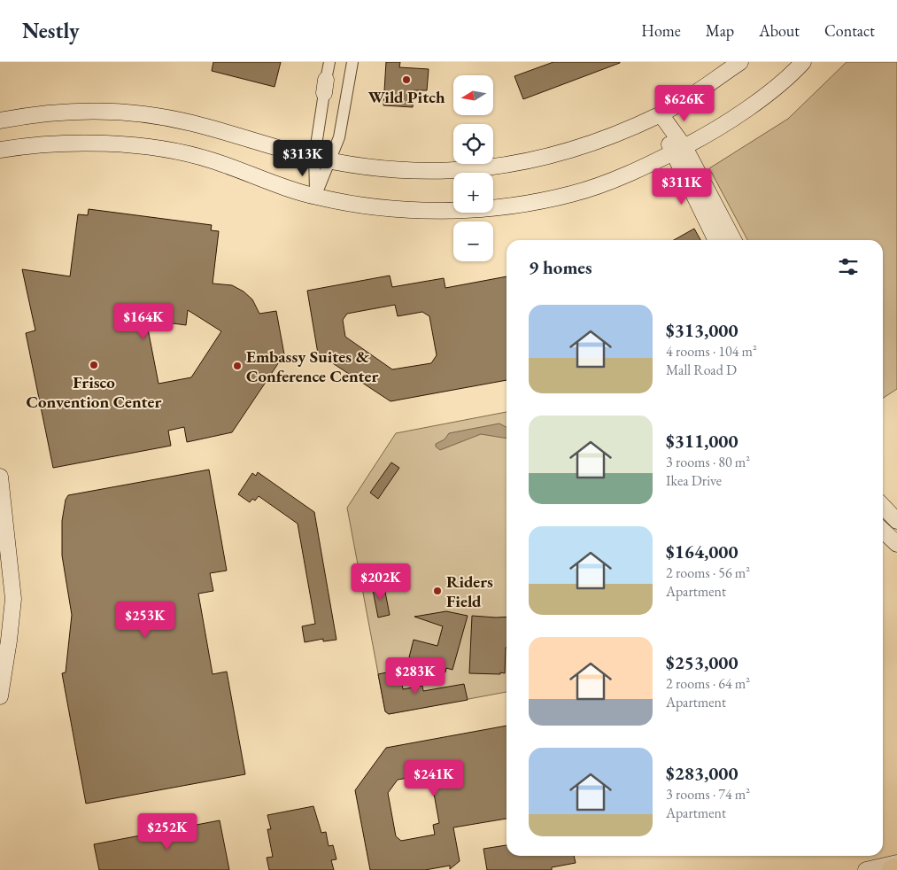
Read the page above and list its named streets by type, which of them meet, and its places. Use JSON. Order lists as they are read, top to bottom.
{
  "places": [
    "Wild Pitch",
    "Frisco Convention Center",
    "Embassy Suites & Conference Center",
    "Riders Field"
  ],
  "north": "left",
  "page": {
    "header": "Nestly",
    "nav": [
      "Home",
      "Map",
      "About",
      "Contact"
    ],
    "map_buttons": ["+", "−"],
    "price": [
      "$626K",
      "$313K",
      "$311K",
      "$164K",
      "$202K",
      "$253K",
      "$283K",
      "$241K",
      "$252K"
    ],
    "heading": "9 homes",
    "list": [
      {
        "name": "$313,000",
        "note": "4 rooms · 104 m² · Mall Road D"
      },
      {
        "name": "$311,000",
        "note": "3 rooms · 80 m² · Ikea Drive"
      },
      {
        "name": "$164,000",
        "note": "2 rooms · 56 m² · Apartment"
      },
      {
        "name": "$253,000",
        "note": "2 rooms · 64 m² · Apartment"
      },
      {
        "name": "$283,000",
        "note": "3 rooms · 74 m² · Apartment"
      }
    ]
  }
}
